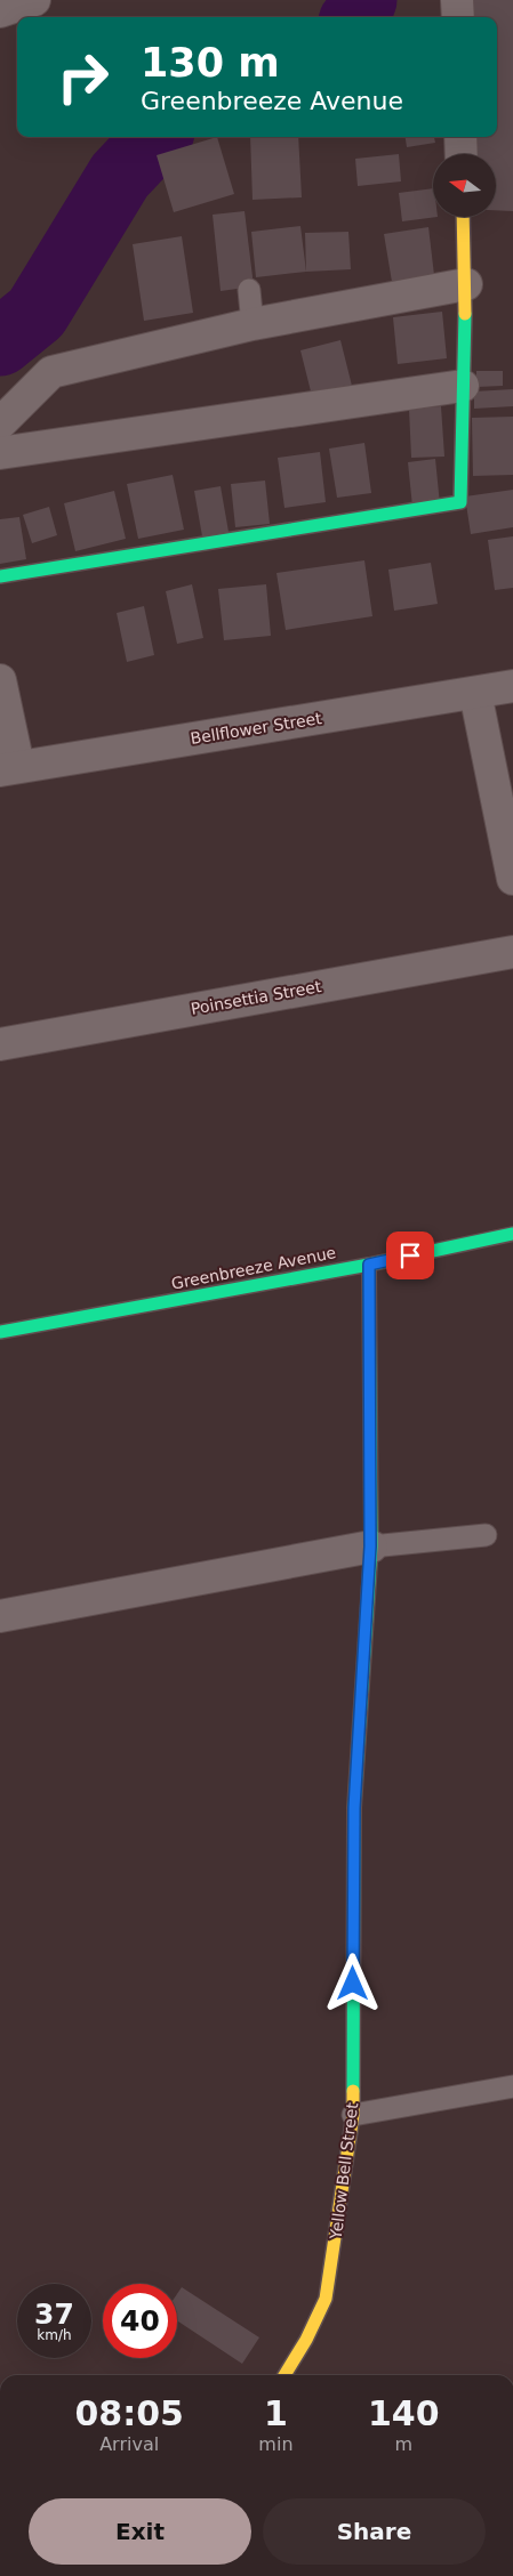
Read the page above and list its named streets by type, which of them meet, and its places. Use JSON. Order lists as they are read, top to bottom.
{
  "streets": {
    "street": [
      "Bellflower Street",
      "Poinsettia Street",
      "Greenbreeze Avenue",
      "Yellow Bell Street"
    ]
  },
  "crossings": [
    ["Greenbreeze Avenue", "Yellow Bell Street"]
  ],
  "north": "left",
  "page": {
    "turn": ["130 m", "Greenbreeze Avenue"],
    "speed": "37 km/h",
    "limit": "40",
    "eta": [
      "08:05",
      "Arrival",
      "1",
      "min",
      "140",
      "m"
    ],
    "buttons": ["Exit", "Share"]
  }
}
